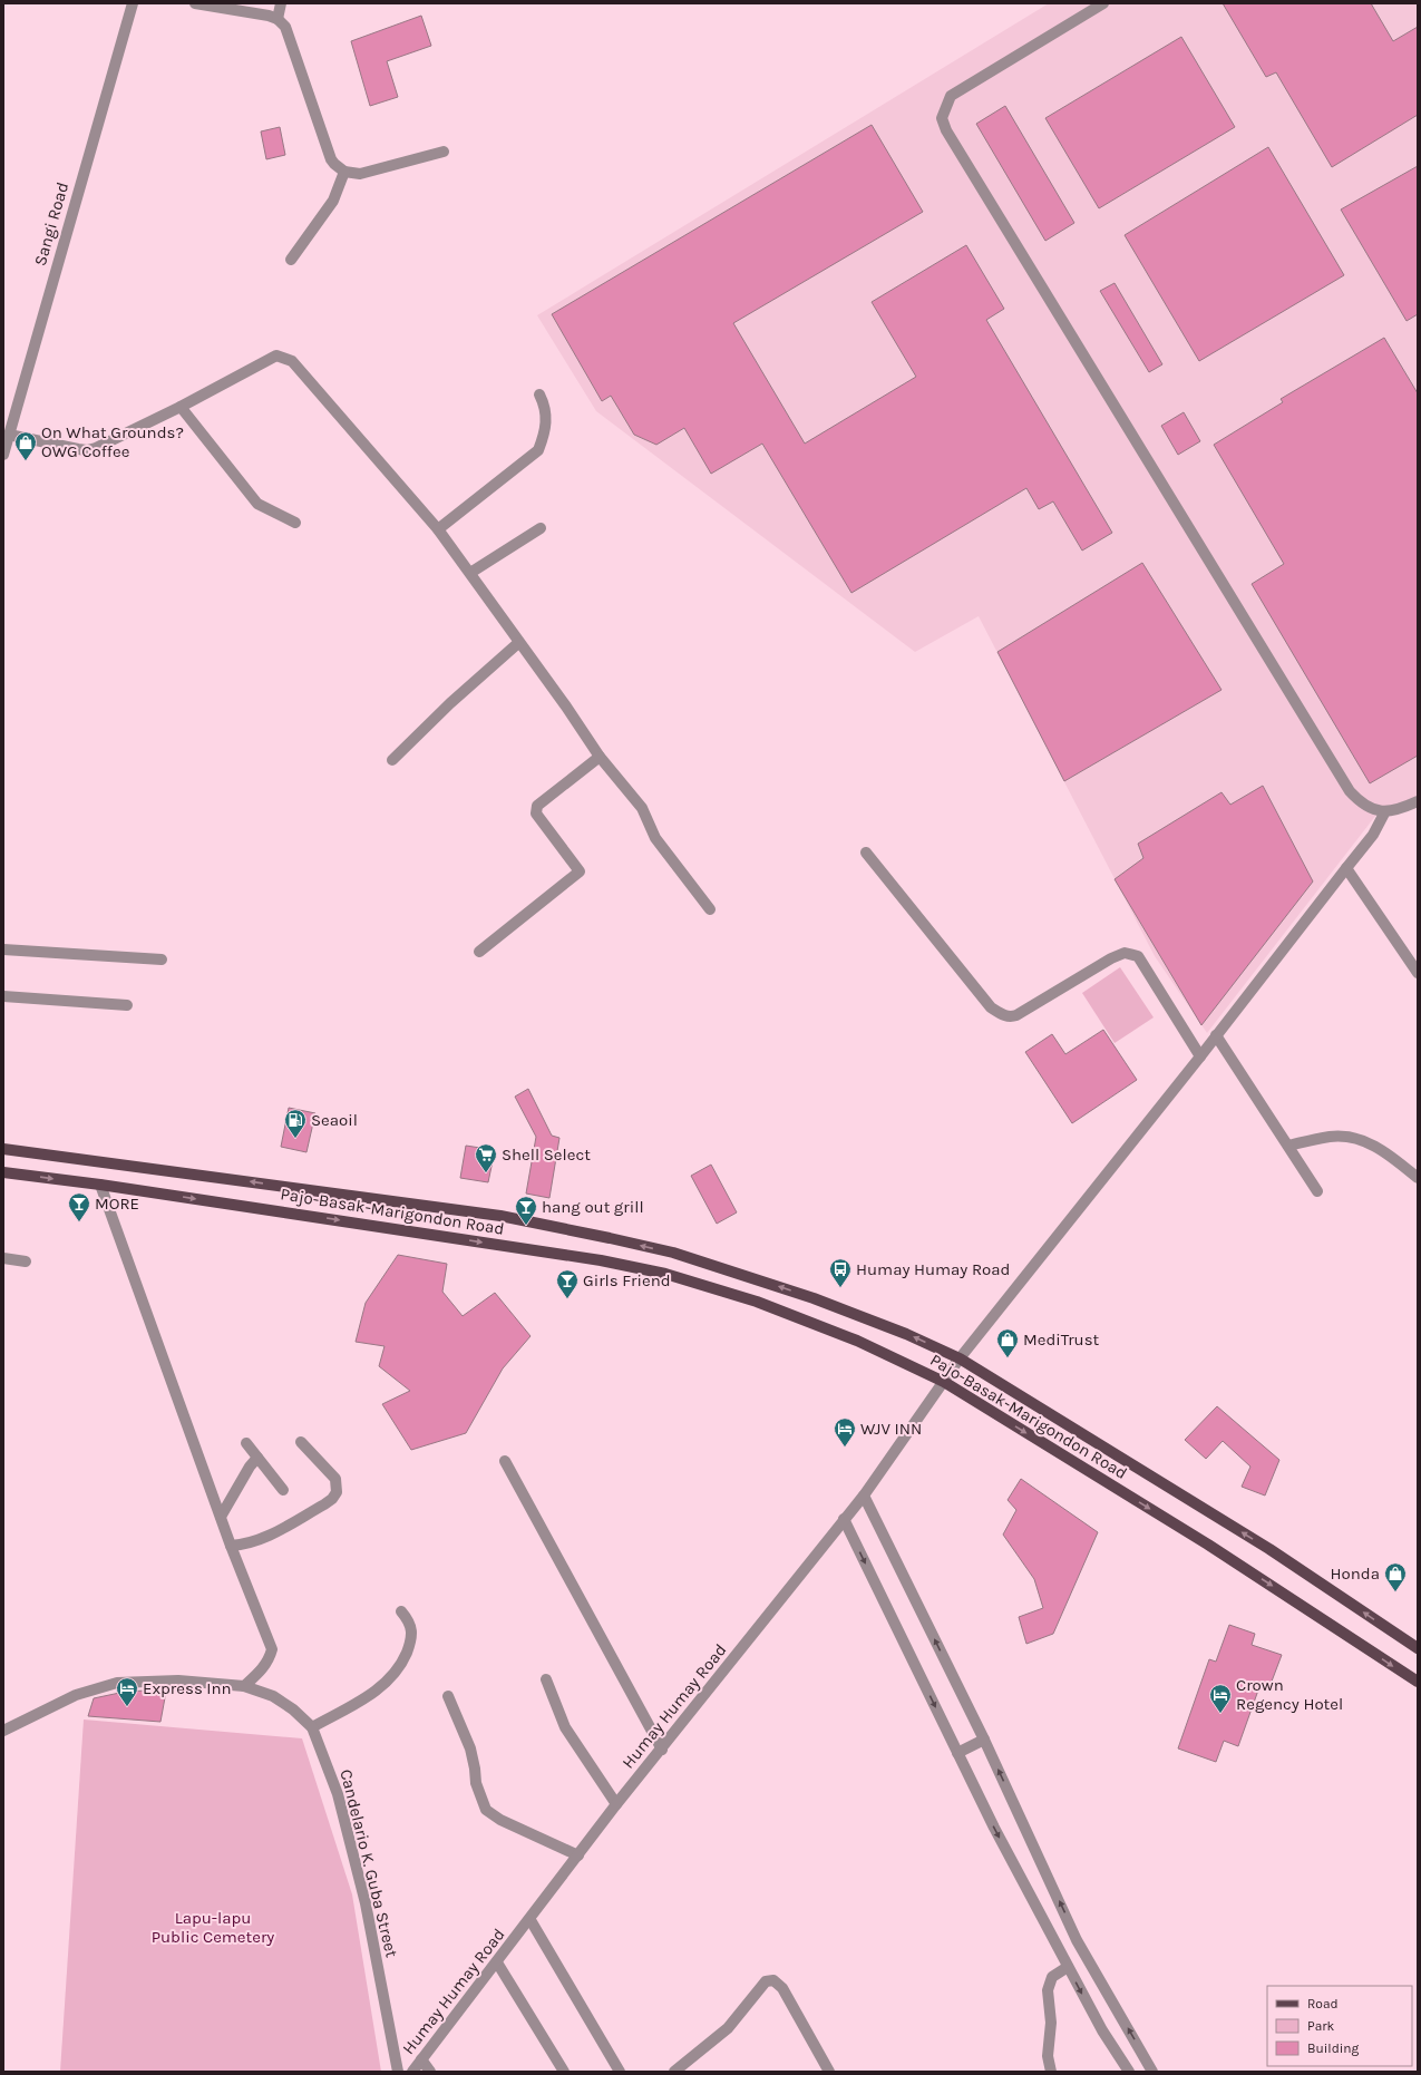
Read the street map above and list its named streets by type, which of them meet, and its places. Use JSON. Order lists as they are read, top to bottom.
{
  "streets": {
    "main road": ["Pajo-Basak-Marigondon Road"],
    "street": ["Sangi Road", "Humay Humay Road", "Candelario K. Guba Street"]
  },
  "crossings": [
    ["Pajo-Basak-Marigondon Road", "Humay Humay Road"]
  ],
  "parks": ["Lapu-lapu Public Cemetery"],
  "places": {
    "shop": ["On What Grounds? OWG Coffee", "MediTrust", "Honda"],
    "fuel station": ["Seaoil"],
    "supermarket": ["Shell Select"],
    "bar": ["MORE", "hang out grill", "Girls Friend"],
    "bus stop": ["Humay Humay Road"],
    "hotel": ["WJV INN", "Express Inn", "Crown Regency Hotel"]
  },
  "legend": ["Road", "Park", "Building"]
}
